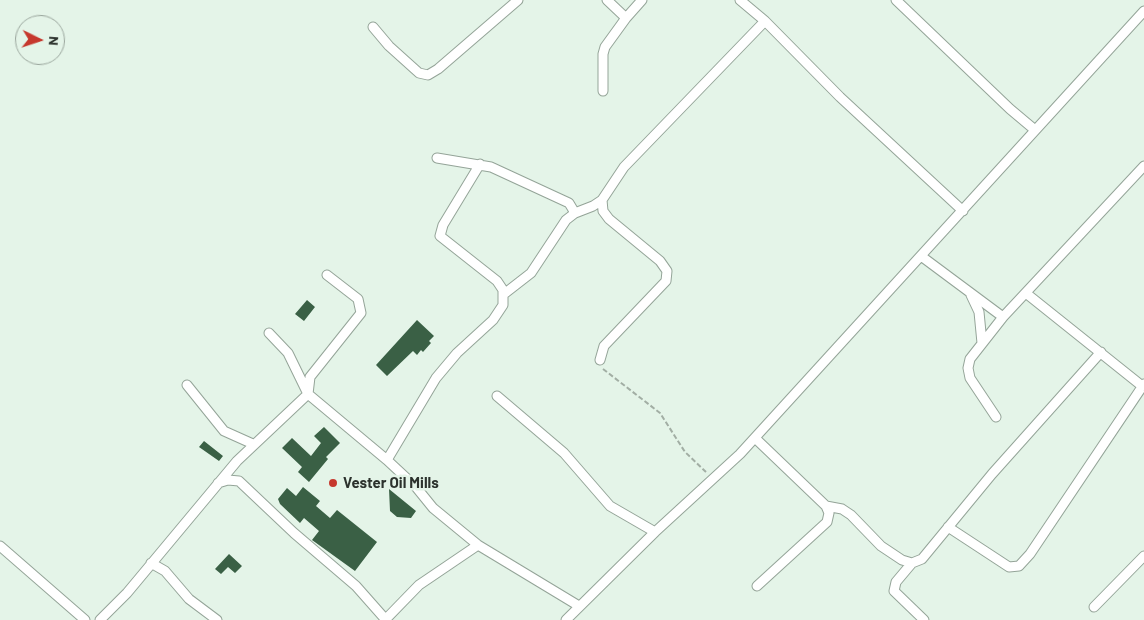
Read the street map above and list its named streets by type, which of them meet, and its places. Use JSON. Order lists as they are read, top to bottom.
{
  "places": ["Vester Oil Mills"],
  "north": "right"
}
